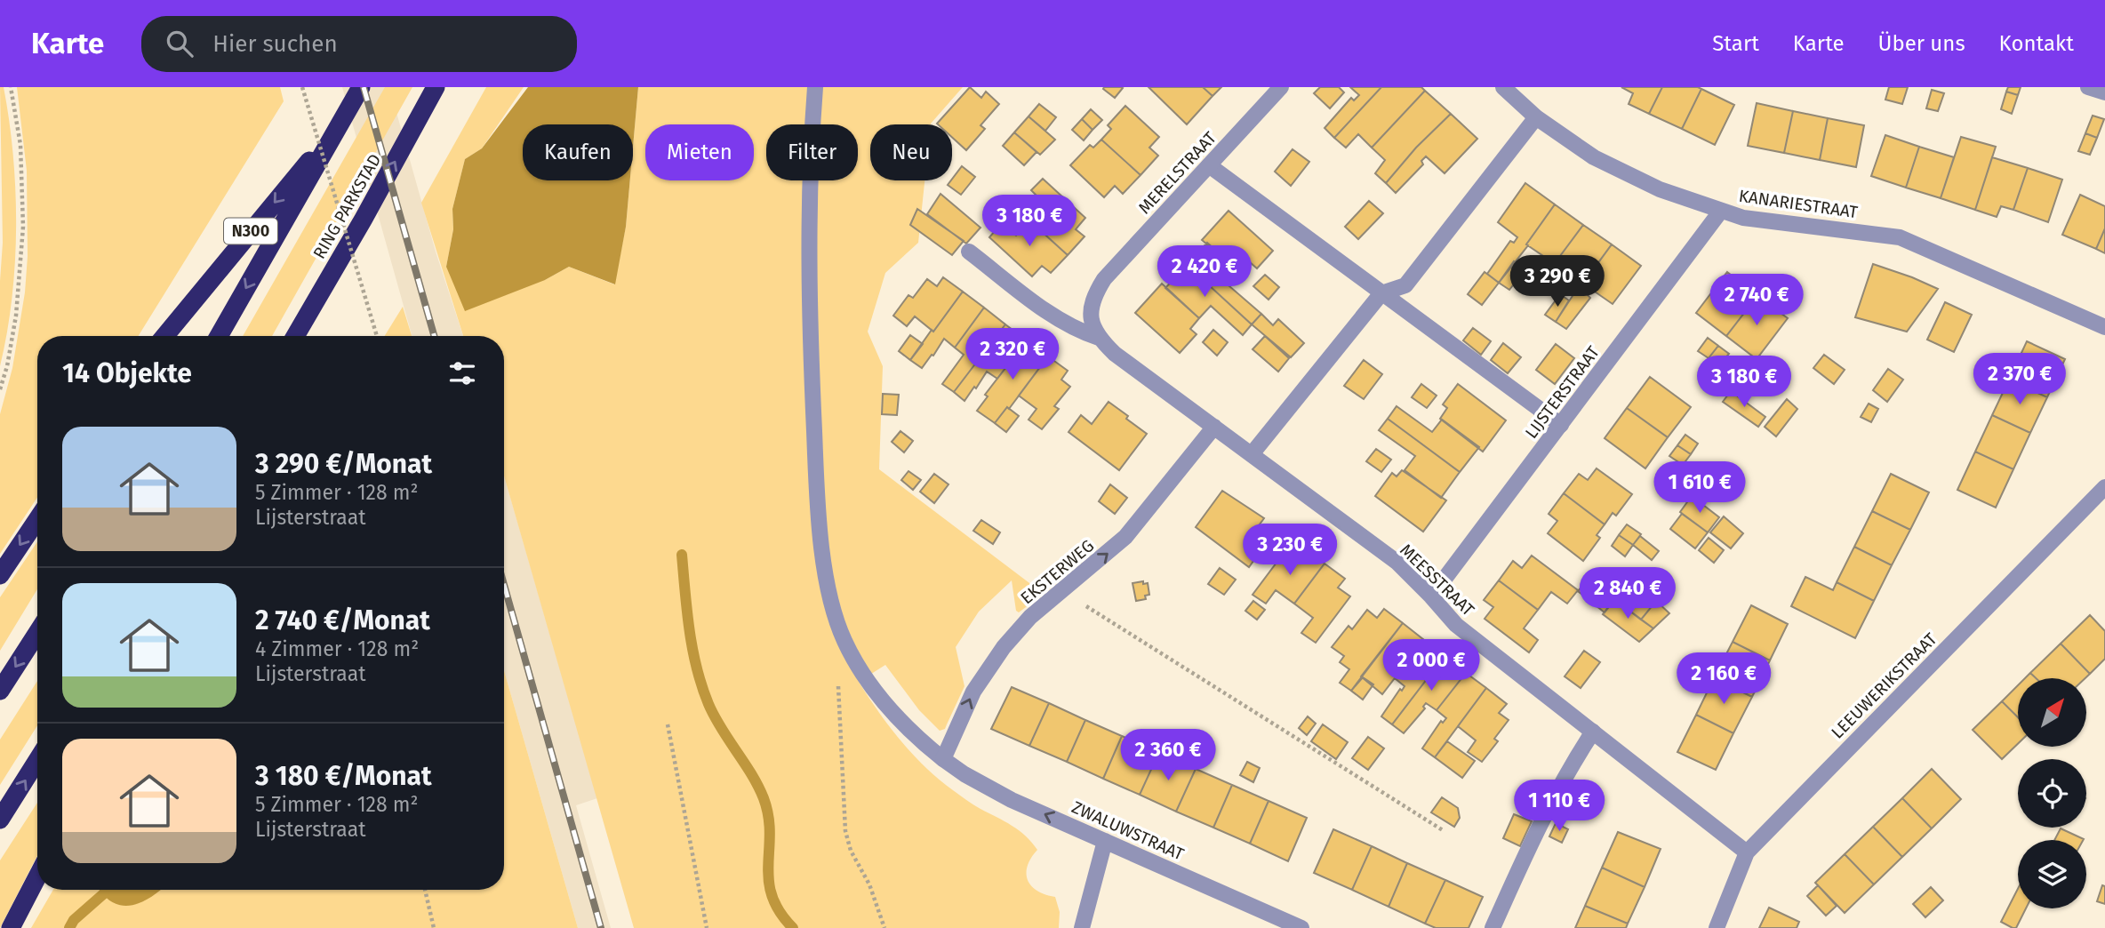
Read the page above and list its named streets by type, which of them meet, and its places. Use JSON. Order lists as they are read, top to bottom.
{
  "streets": {
    "highway": ["RING PARKSTAD", "N300"],
    "street": [
      "MERELSTRAAT",
      "KANARIESTRAAT",
      "LIJSTERSTRAAT",
      "EKSTERWEG",
      "MEESSTRAAT",
      "LEEUWERIKSTRAAT",
      "ZWALUWSTRAAT"
    ]
  },
  "crossings": [
    ["MERELSTRAAT", "MEESSTRAAT"],
    ["KANARIESTRAAT", "LIJSTERSTRAAT"],
    ["LIJSTERSTRAAT", "MEESSTRAAT"],
    ["EKSTERWEG", "MEESSTRAAT"],
    ["EKSTERWEG", "ZWALUWSTRAAT"],
    ["MEESSTRAAT", "LEEUWERIKSTRAAT"]
  ],
  "one_way": ["EKSTERWEG"],
  "north": "top right",
  "page": {
    "header": "Karte",
    "search": "Hier suchen",
    "nav": [
      "Start",
      "Karte",
      "Über uns",
      "Kontakt"
    ],
    "chip": [
      "Kaufen",
      "Mieten",
      "Filter",
      "Neu"
    ],
    "price": [
      "3 180 €",
      "2 420 €",
      "3 290 €",
      "2 740 €",
      "2 320 €",
      "2 370 €",
      "3 180 €",
      "1 610 €",
      "3 230 €",
      "2 840 €",
      "2 000 €",
      "2 160 €",
      "2 360 €",
      "1 110 €"
    ],
    "heading": "14 Objekte",
    "list": [
      {
        "name": "3 290 €/Monat",
        "note": "5 Zimmer · 128 m² · Lijsterstraat"
      },
      {
        "name": "2 740 €/Monat",
        "note": "4 Zimmer · 128 m² · Lijsterstraat"
      },
      {
        "name": "3 180 €/Monat",
        "note": "5 Zimmer · 128 m² · Lijsterstraat"
      }
    ]
  }
}
